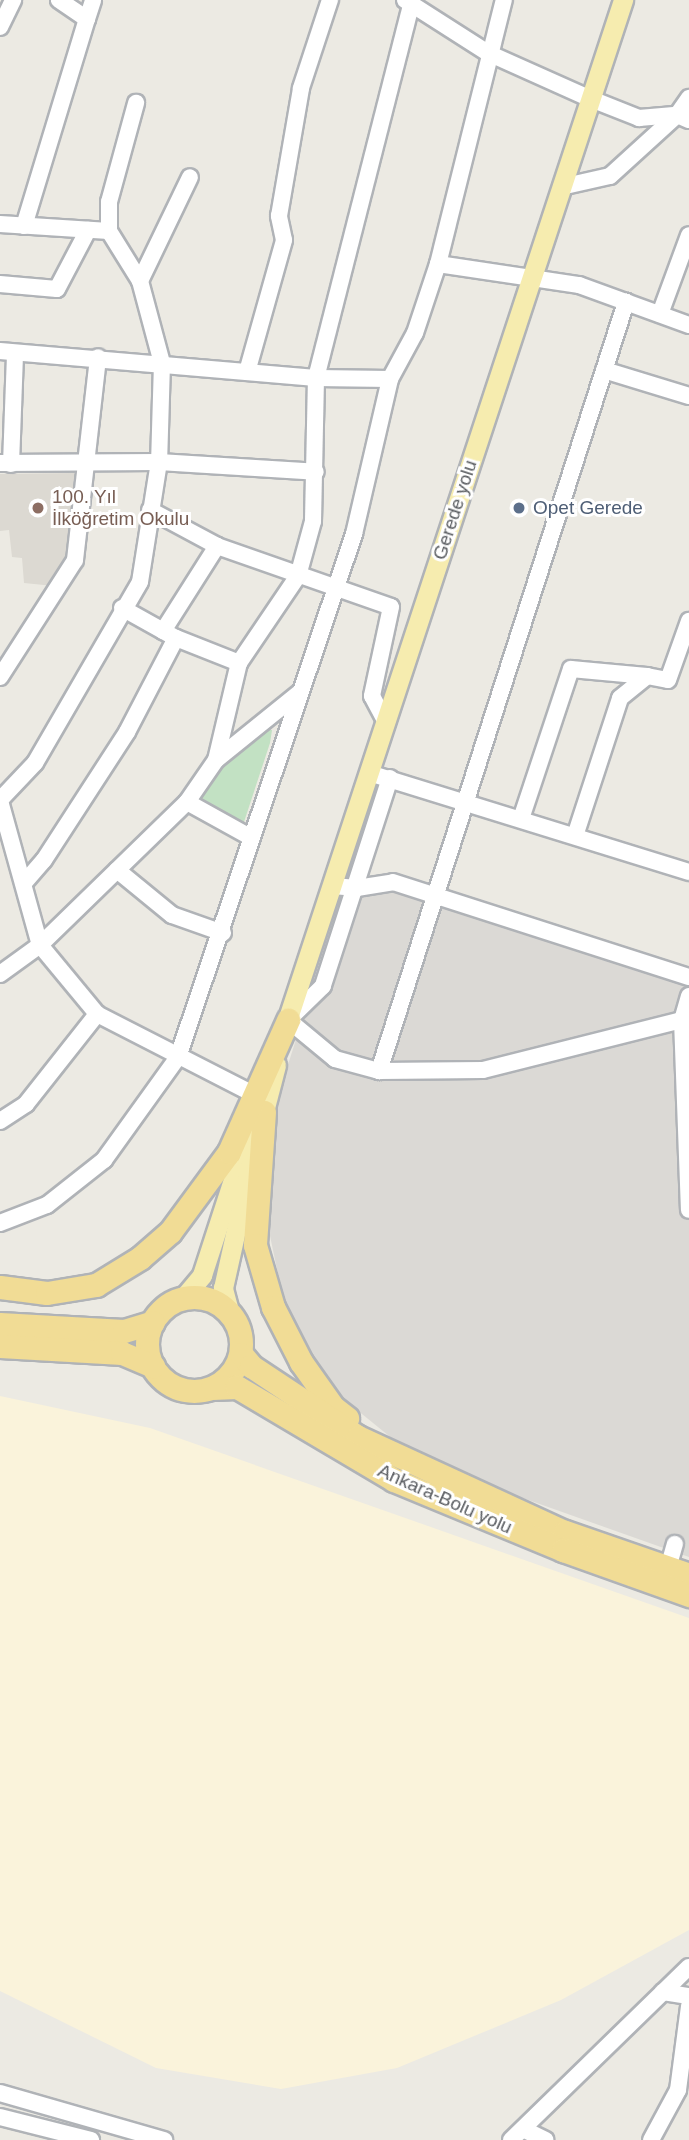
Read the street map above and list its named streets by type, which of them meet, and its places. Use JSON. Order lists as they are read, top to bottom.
{
  "streets": {
    "highway": ["Ankara-Bolu yolu"],
    "main road": ["Gerede yolu"]
  },
  "places": ["100. Yıl İlköğretim Okulu", "Opet Gerede"]
}
